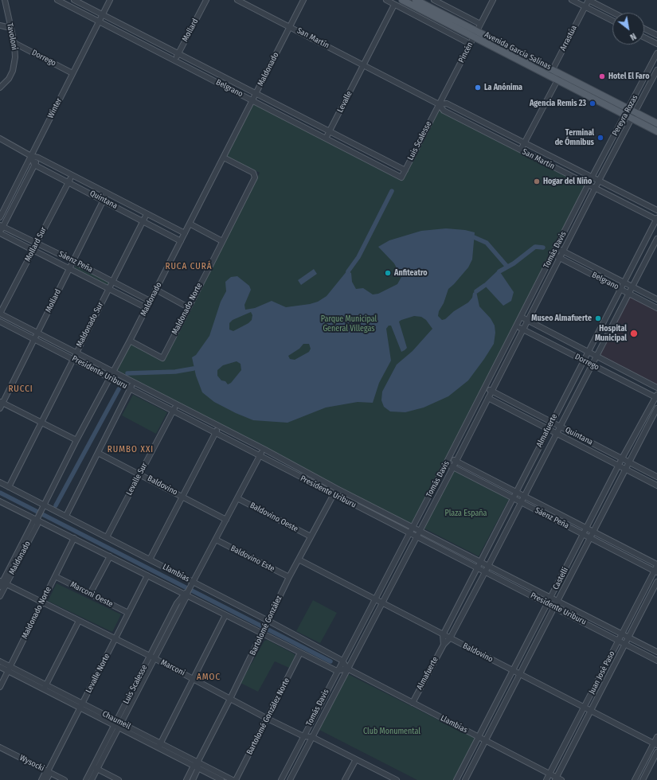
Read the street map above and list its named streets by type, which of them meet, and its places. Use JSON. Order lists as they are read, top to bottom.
{
  "streets": {
    "main road": ["Avenida García Salinas"],
    "street": [
      "Mollard",
      "Tavoloni",
      "San Martín",
      "Arrastúa",
      "Pincén",
      "Dorrego",
      "Maldonado",
      "Belgrano",
      "Levalle",
      "Winter",
      "Pereyra Rozas",
      "Luis Scalesse",
      "Quintana",
      "Mollard Sur",
      "Tomás Davis",
      "Sáenz Peña",
      "Maldonado Norte",
      "Maldonado Sur",
      "Presidente Uriburu",
      "Almafuerte",
      "Levalle Sur",
      "Baldovino",
      "Baldovino Oeste",
      "Baldovino Este",
      "Llambías",
      "Castelli",
      "Marconi Oeste",
      "Bartolomé González",
      "Marconi",
      "Juan José Paso",
      "Levalle Norte",
      "Bartolomé González Norte",
      "Chaumeil",
      "Wysocki"
    ]
  },
  "crossings": [
    ["Mollard", "Belgrano"],
    ["Mollard", "Quintana"],
    ["Mollard", "Sáenz Peña"],
    ["Mollard", "Presidente Uriburu"],
    ["Tavoloni", "Dorrego"],
    ["San Martín", "Pincén"],
    ["San Martín", "Maldonado"],
    ["San Martín", "Levalle"],
    ["San Martín", "Pereyra Rozas"],
    ["San Martín", "Luis Scalesse"],
    ["San Martín", "Tomás Davis"],
    ["San Martín", "Almafuerte"],
    ["Arrastúa", "Avenida García Salinas"],
    ["Avenida García Salinas", "Pincén"],
    ["Avenida García Salinas", "Pereyra Rozas"],
    ["Pincén", "Luis Scalesse"],
    ["Dorrego", "Winter"],
    ["Dorrego", "Tomás Davis"],
    ["Dorrego", "Almafuerte"],
    ["Dorrego", "Castelli"],
    ["Maldonado", "Belgrano"],
    ["Maldonado", "Quintana"],
    ["Maldonado", "Sáenz Peña"],
    ["Maldonado", "Maldonado Norte"],
    ["Maldonado", "Presidente Uriburu"],
    ["Maldonado", "Llambías"],
    ["Maldonado", "Marconi"],
    ["Belgrano", "Levalle"],
    ["Belgrano", "Winter"],
    ["Belgrano", "Luis Scalesse"],
    ["Belgrano", "Tomás Davis"],
    ["Belgrano", "Almafuerte"],
    ["Winter", "Quintana"],
    ["Pereyra Rozas", "Tomás Davis"],
    ["Luis Scalesse", "Presidente Uriburu"],
    ["Luis Scalesse", "Baldovino"],
    ["Luis Scalesse", "Baldovino Oeste"],
    ["Luis Scalesse", "Baldovino Este"],
    ["Luis Scalesse", "Llambías"],
    ["Luis Scalesse", "Marconi"],
    ["Luis Scalesse", "Chaumeil"],
    ["Quintana", "Mollard Sur"],
    ["Quintana", "Tomás Davis"],
    ["Quintana", "Maldonado Sur"],
    ["Quintana", "Almafuerte"],
    ["Quintana", "Castelli"],
    ["Mollard Sur", "Sáenz Peña"],
    ["Mollard Sur", "Presidente Uriburu"],
    ["Tomás Davis", "Sáenz Peña"],
    ["Tomás Davis", "Presidente Uriburu"],
    ["Tomás Davis", "Baldovino"],
    ["Tomás Davis", "Llambías"],
    ["Tomás Davis", "Marconi"],
    ["Sáenz Peña", "Maldonado Sur"],
    ["Sáenz Peña", "Almafuerte"],
    ["Sáenz Peña", "Castelli"],
    ["Sáenz Peña", "Juan José Paso"],
    ["Maldonado Norte", "Llambías"],
    ["Maldonado Norte", "Marconi Oeste"],
    ["Maldonado Norte", "Marconi"],
    ["Maldonado Norte", "Chaumeil"],
    ["Maldonado Sur", "Presidente Uriburu"],
    ["Maldonado Sur", "Llambías"],
    ["Presidente Uriburu", "Almafuerte"],
    ["Presidente Uriburu", "Levalle Sur"],
    ["Presidente Uriburu", "Castelli"],
    ["Presidente Uriburu", "Bartolomé González"],
    ["Presidente Uriburu", "Juan José Paso"],
    ["Almafuerte", "Baldovino"],
    ["Almafuerte", "Llambías"],
    ["Levalle Sur", "Baldovino"],
    ["Levalle Sur", "Llambías"],
    ["Baldovino", "Castelli"],
    ["Baldovino", "Bartolomé González"],
    ["Baldovino", "Juan José Paso"],
    ["Baldovino Oeste", "Bartolomé González"],
    ["Baldovino Este", "Bartolomé González"],
    ["Llambías", "Castelli"],
    ["Llambías", "Bartolomé González"],
    ["Llambías", "Juan José Paso"],
    ["Llambías", "Levalle Norte"],
    ["Llambías", "Bartolomé González Norte"],
    ["Marconi Oeste", "Levalle Norte"],
    ["Bartolomé González", "Marconi"],
    ["Bartolomé González", "Chaumeil"],
    ["Marconi", "Levalle Norte"],
    ["Marconi", "Bartolomé González Norte"],
    ["Levalle Norte", "Chaumeil"],
    ["Levalle Norte", "Wysocki"]
  ],
  "districts": [
    "RUCA CURÁ",
    "RUCCI",
    "RUMBO XXI",
    "AMOC"
  ],
  "parks": ["Parque Municipal General Villegas", "Plaza España", "Club Monumental"],
  "places": [
    "Hotel El Faro",
    "La Anónima",
    "Agencia Remis 23",
    "Terminal de Ómnibus",
    "Hogar del Niño",
    "Anfiteatro",
    "Museo Almafuerte",
    "Hospital Municipal"
  ],
  "north": "bottom right"
}
